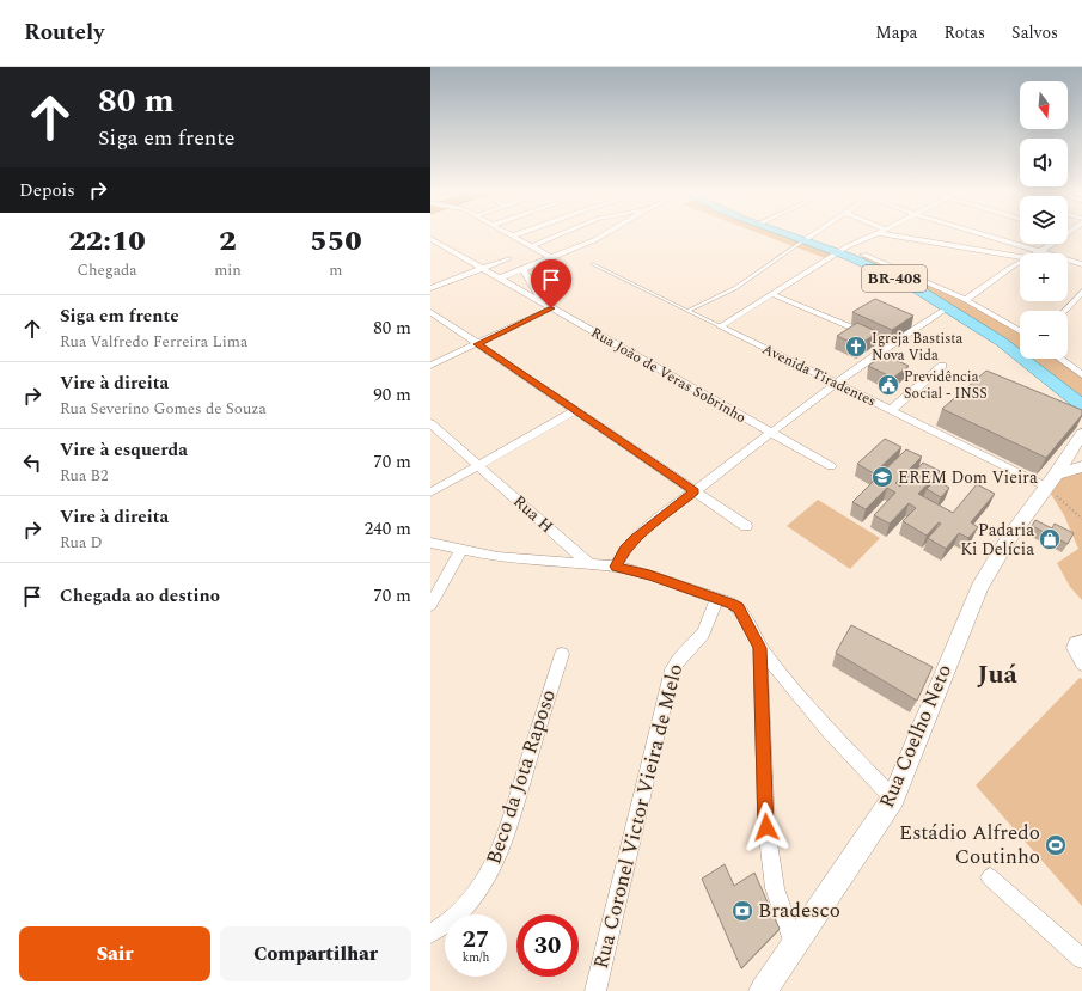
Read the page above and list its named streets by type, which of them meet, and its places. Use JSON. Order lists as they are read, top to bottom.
{
  "streets": {
    "main road": ["BR-408"],
    "street": [
      "Rua João de Veras Sobrinho",
      "Avenida Tiradentes",
      "Rua H",
      "Rua Coelho Neto",
      "Beco da Jota Raposo",
      "Rua Coronel Victor Vieira de Melo"
    ]
  },
  "crossings": [
    ["Avenida Tiradentes", "Rua Coelho Neto"]
  ],
  "districts": ["Juá"],
  "places": {
    "church": ["Igreja Bastista Nova Vida"],
    "public building": ["Previdência Social - INSS"],
    "school or university": ["EREM Dom Vieira"],
    "shop": ["Padaria Ki Delícia"],
    "sports": ["Estádio Alfredo Coutinho"],
    "bank": ["Bradesco"]
  },
  "north": "bottom",
  "page": {
    "header": "Routely",
    "nav": ["Mapa", "Rotas", "Salvos"],
    "turn": ["80 m", "Siga em frente"],
    "map_buttons": ["+", "−"],
    "then": "Depois",
    "eta": [
      "22:10",
      "Chegada",
      "2",
      "min",
      "550",
      "m"
    ],
    "list": [
      {
        "name": "Siga em frente",
        "note": "Rua Valfredo Ferreira Lima",
        "value": "80 m"
      },
      {
        "name": "Vire à direita",
        "note": "Rua Severino Gomes de Souza",
        "value": "90 m"
      },
      {
        "name": "Vire à esquerda",
        "note": "Rua B2",
        "value": "70 m"
      },
      {
        "name": "Vire à direita",
        "note": "Rua D",
        "value": "240 m"
      },
      {
        "name": "Chegada ao destino",
        "value": "70 m"
      }
    ],
    "speed": "27 km/h",
    "limit": "30",
    "buttons": ["Sair", "Compartilhar"]
  }
}
